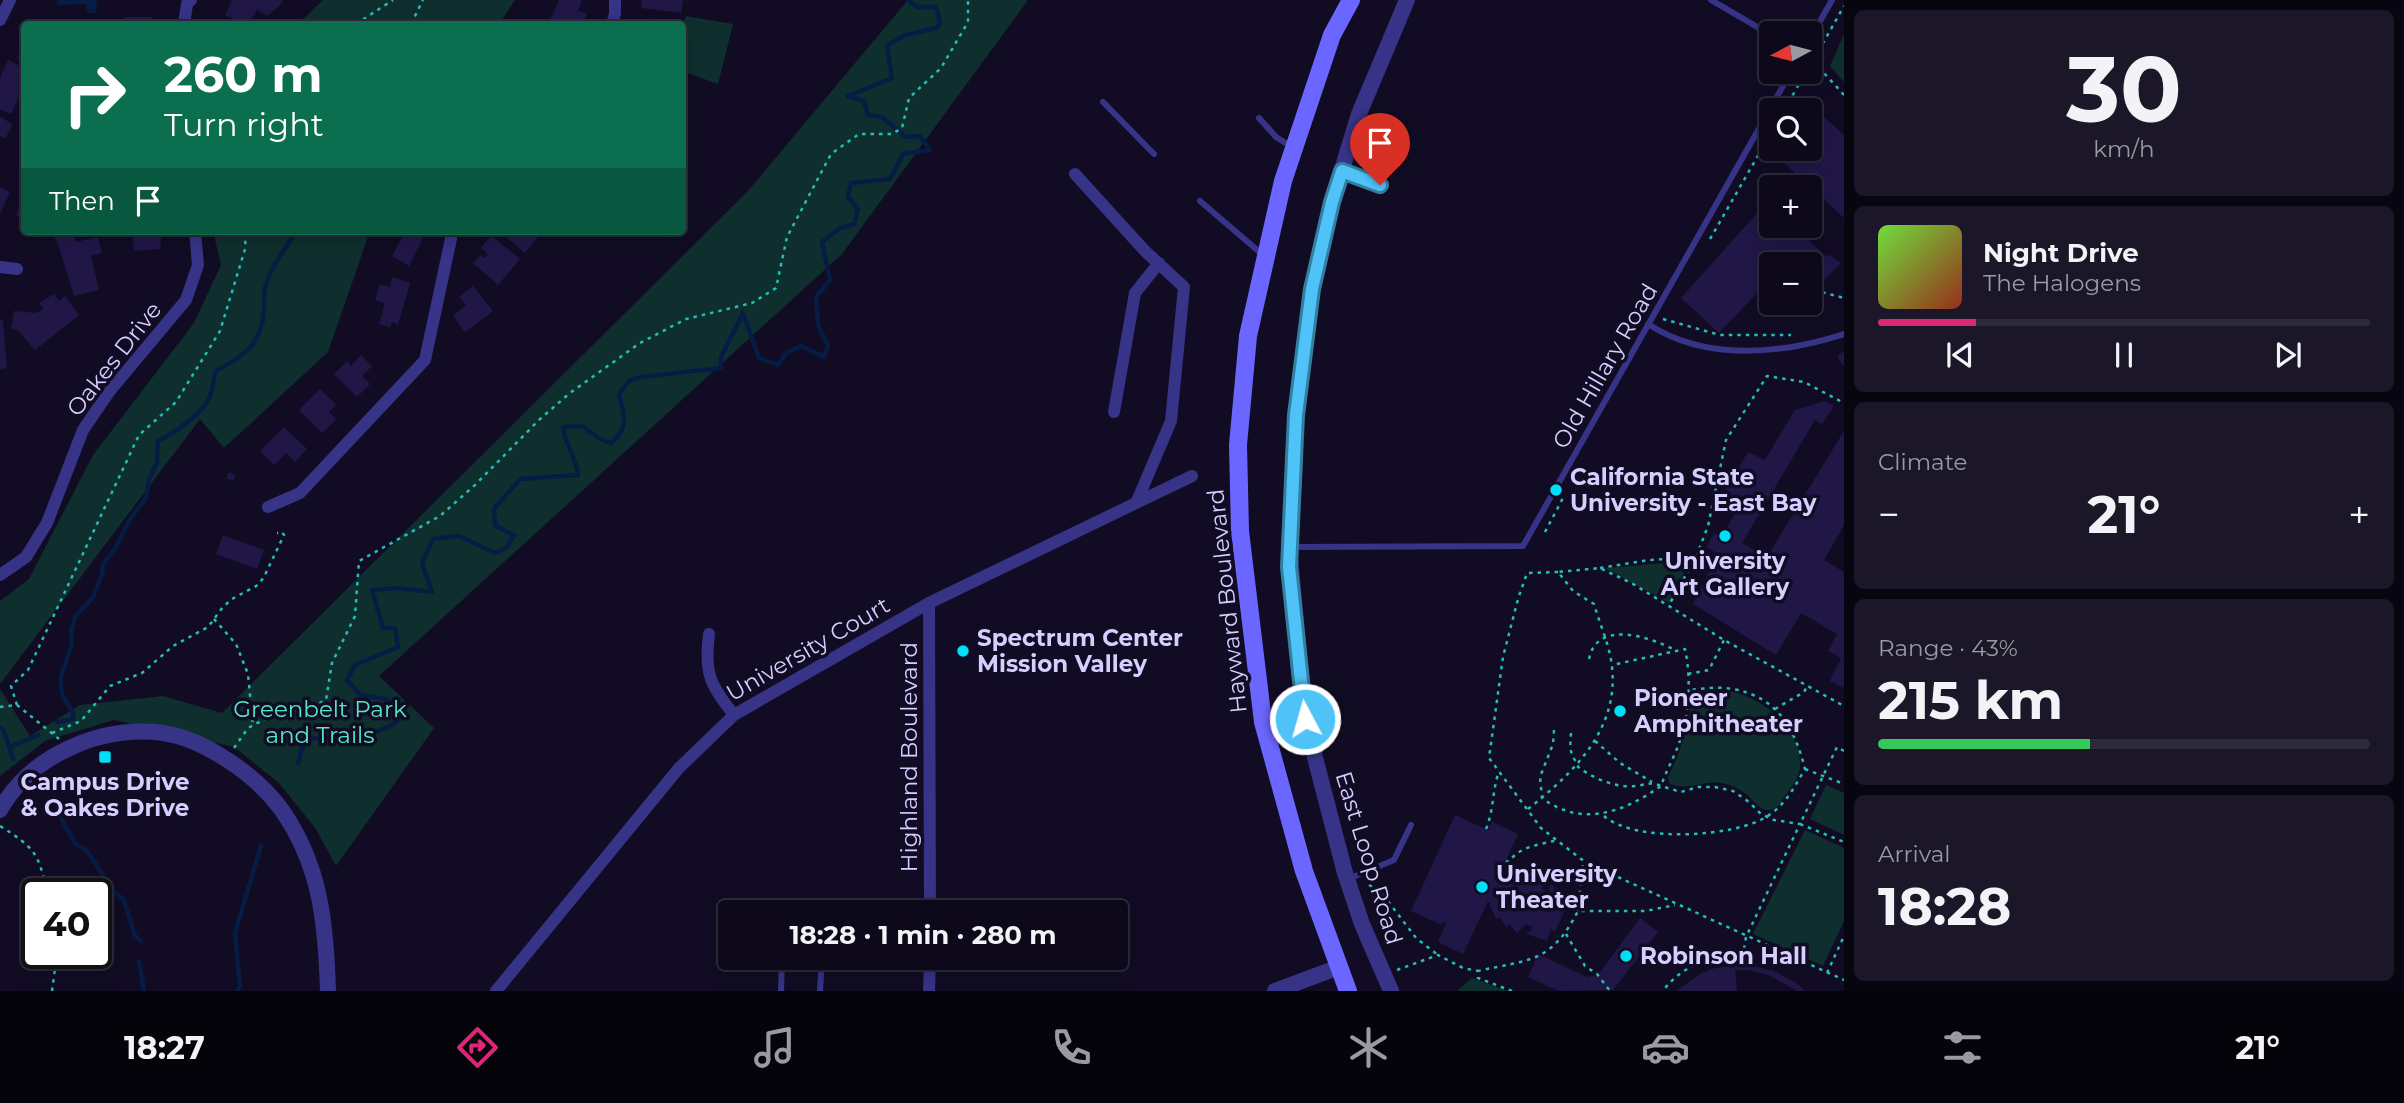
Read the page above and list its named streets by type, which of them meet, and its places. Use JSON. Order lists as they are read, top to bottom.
{
  "streets": {
    "main road": ["Hayward Boulevard"],
    "street": [
      "Oakes Drive",
      "University Court",
      "Highland Boulevard",
      "East Loop Road"
    ],
    "lane": ["Old Hillary Road"]
  },
  "crossings": [
    ["Old Hillary Road", "East Loop Road"],
    ["University Court", "Highland Boulevard"]
  ],
  "parks": ["Greenbelt Park and Trails"],
  "places": {
    "other": [
      "California State University - East Bay",
      "University Art Gallery",
      "Spectrum Center Mission Valley",
      "Pioneer Amphitheater",
      "University Theater",
      "Robinson Hall"
    ],
    "transit": ["Campus Drive & Oakes Drive"]
  },
  "north": "left",
  "page": {
    "tile": [
      ["30", "km/h"],
      "Climate",
      ["Range · 43%", "215 km"],
      ["Arrival", "18:28"]
    ],
    "map_buttons": ["+", "−"],
    "turn": ["260 m", "Turn right"],
    "then": "Then",
    "song": ["Night Drive", "The Halogens"],
    "heat": ["−", "21°", "+"],
    "limit": "40",
    "trip": "18:28 · 1 min · 280 m",
    "tabs": ["18:27", "21°"]
  }
}
